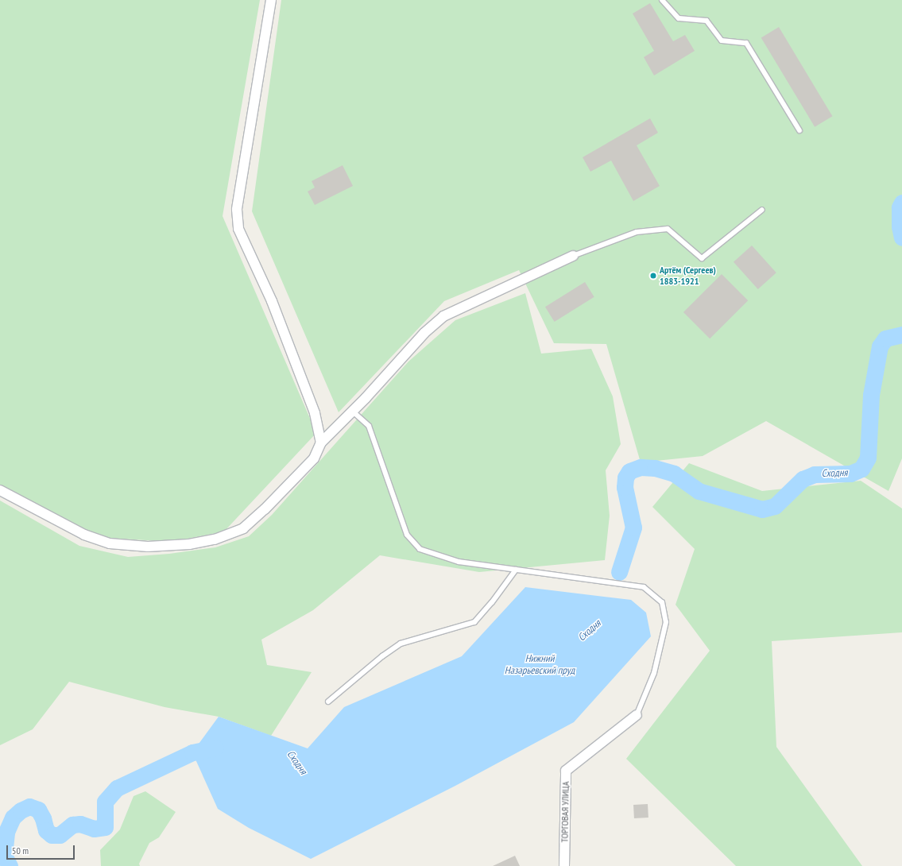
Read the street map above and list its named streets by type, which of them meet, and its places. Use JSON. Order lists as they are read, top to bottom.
{
  "streets": {
    "street": ["ТОРГОВАЯ УЛИЦА"]
  },
  "water": ["Сходня", "Нижний Назарьевский пруд"],
  "places": ["Артём (Сергеев) 1883-1921"],
  "scale_bar": "50 m"
}
